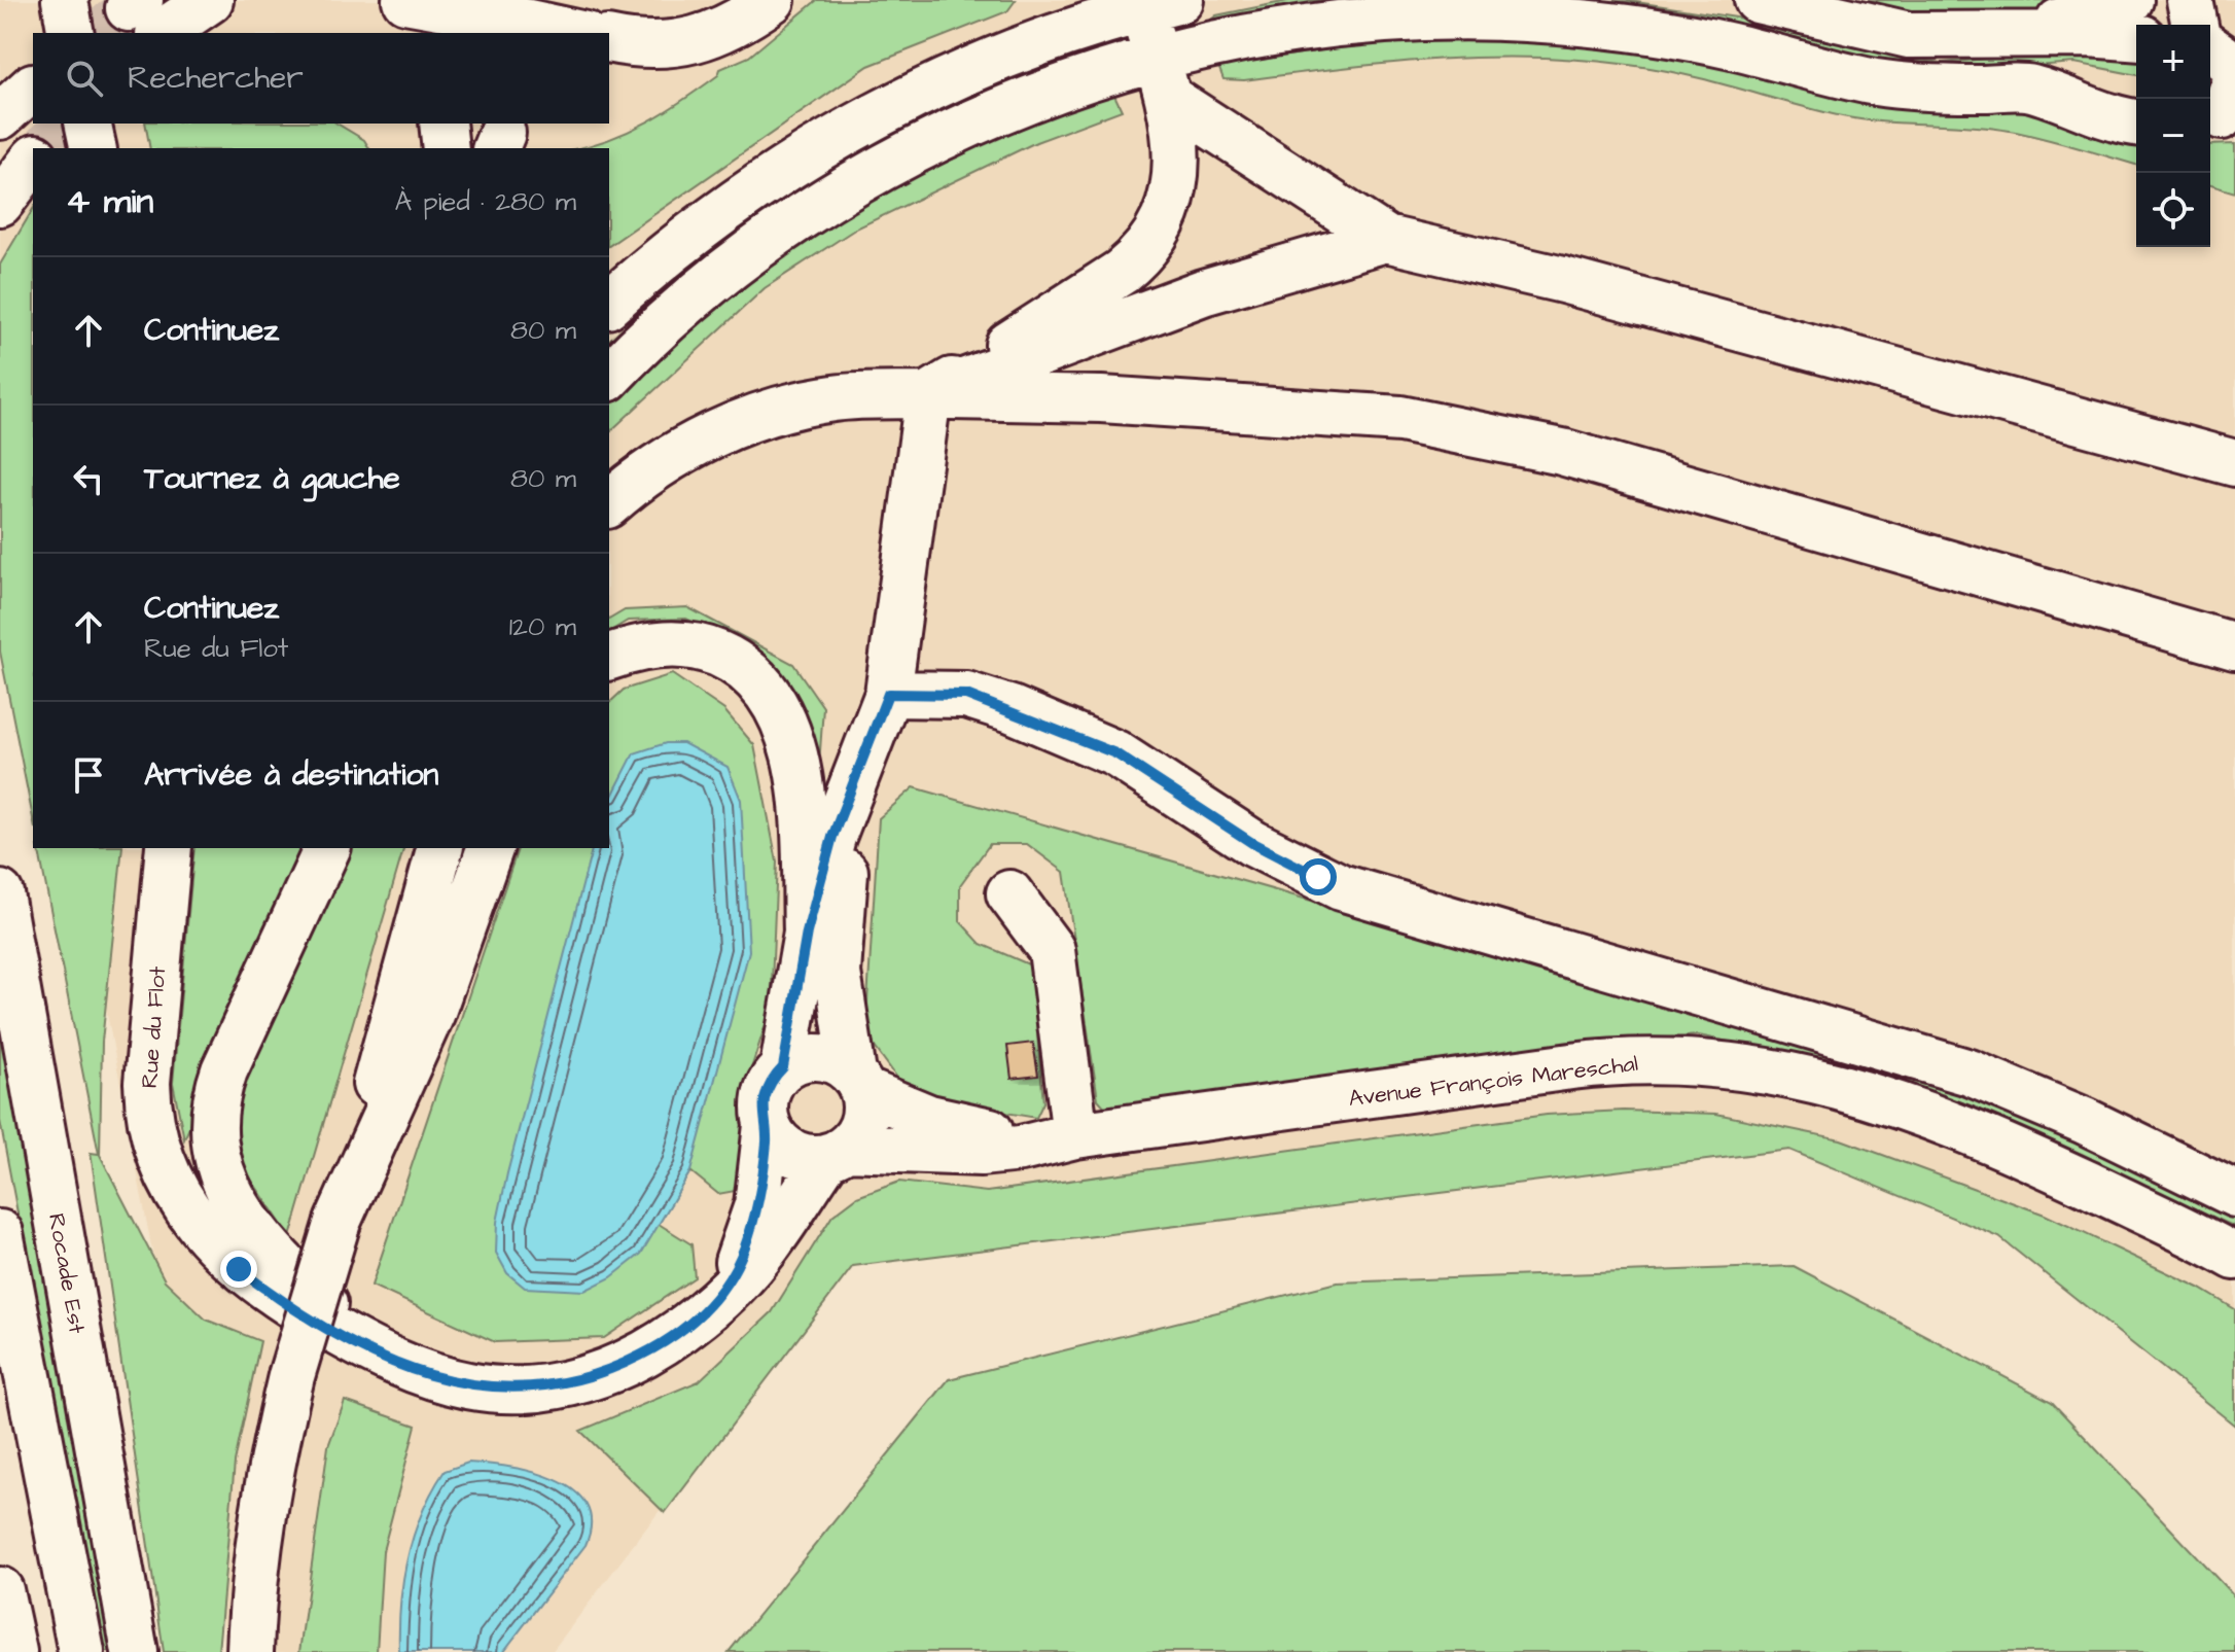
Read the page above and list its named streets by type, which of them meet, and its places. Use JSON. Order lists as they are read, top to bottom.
{
  "streets": {
    "main road": ["Rue du Flot", "Avenue François Mareschal", "Rocade Est"]
  },
  "crossings": [
    ["Rue du Flot", "Avenue François Mareschal"]
  ],
  "page": {
    "map_buttons": ["+", "−"],
    "search": "Rechercher",
    "heading": ["4 min", "À pied · 280 m"],
    "list": [
      ["Continuez", "80 m"],
      ["Tournez à gauche", "80 m"],
      ["Continuez", "Rue du Flot", "120 m"],
      "Arrivée à destination"
    ]
  }
}
